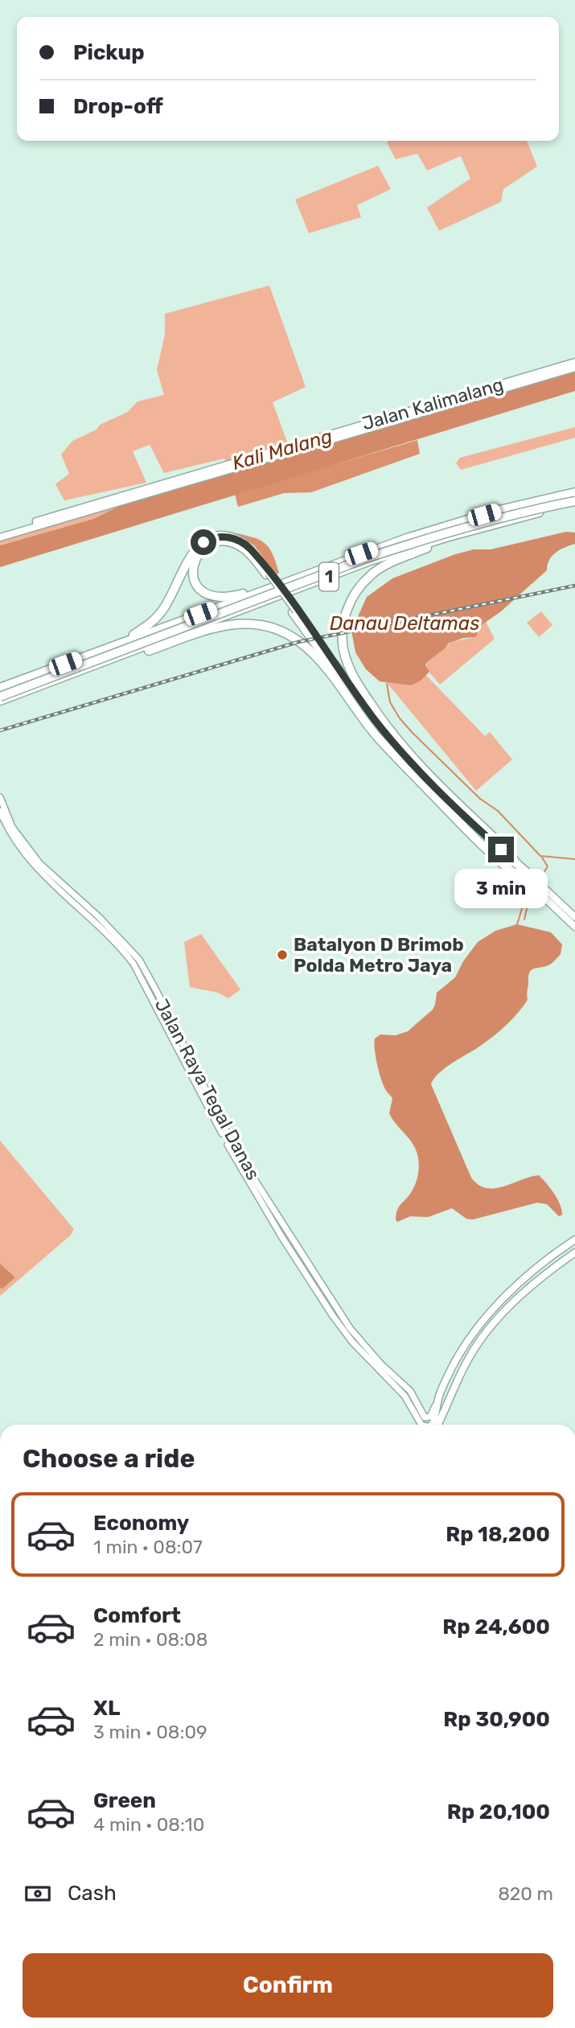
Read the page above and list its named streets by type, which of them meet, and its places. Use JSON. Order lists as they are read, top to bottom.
{
  "streets": {
    "highway": ["1"],
    "main road": ["Jalan Kalimalang"],
    "street": ["Jalan Raya Tegal Danas"]
  },
  "water": ["Kali Malang", "Danau Deltamas"],
  "places": ["Batalyon D Brimob Polda Metro Jaya"],
  "page": {
    "banner": ["Pickup", "Drop-off"],
    "bubble": "3 min",
    "heading": "Choose a ride",
    "list": [
      {
        "name": "Economy",
        "note": "1 min · 08:07",
        "value": "Rp 18,200"
      },
      {
        "name": "Comfort",
        "note": "2 min · 08:08",
        "value": "Rp 24,600"
      },
      {
        "name": "XL",
        "note": "3 min · 08:09",
        "value": "Rp 30,900"
      },
      {
        "name": "Green",
        "note": "4 min · 08:10",
        "value": "Rp 20,100"
      }
    ],
    "pay": ["Cash", "820 m"],
    "buttons": "Confirm"
  }
}
